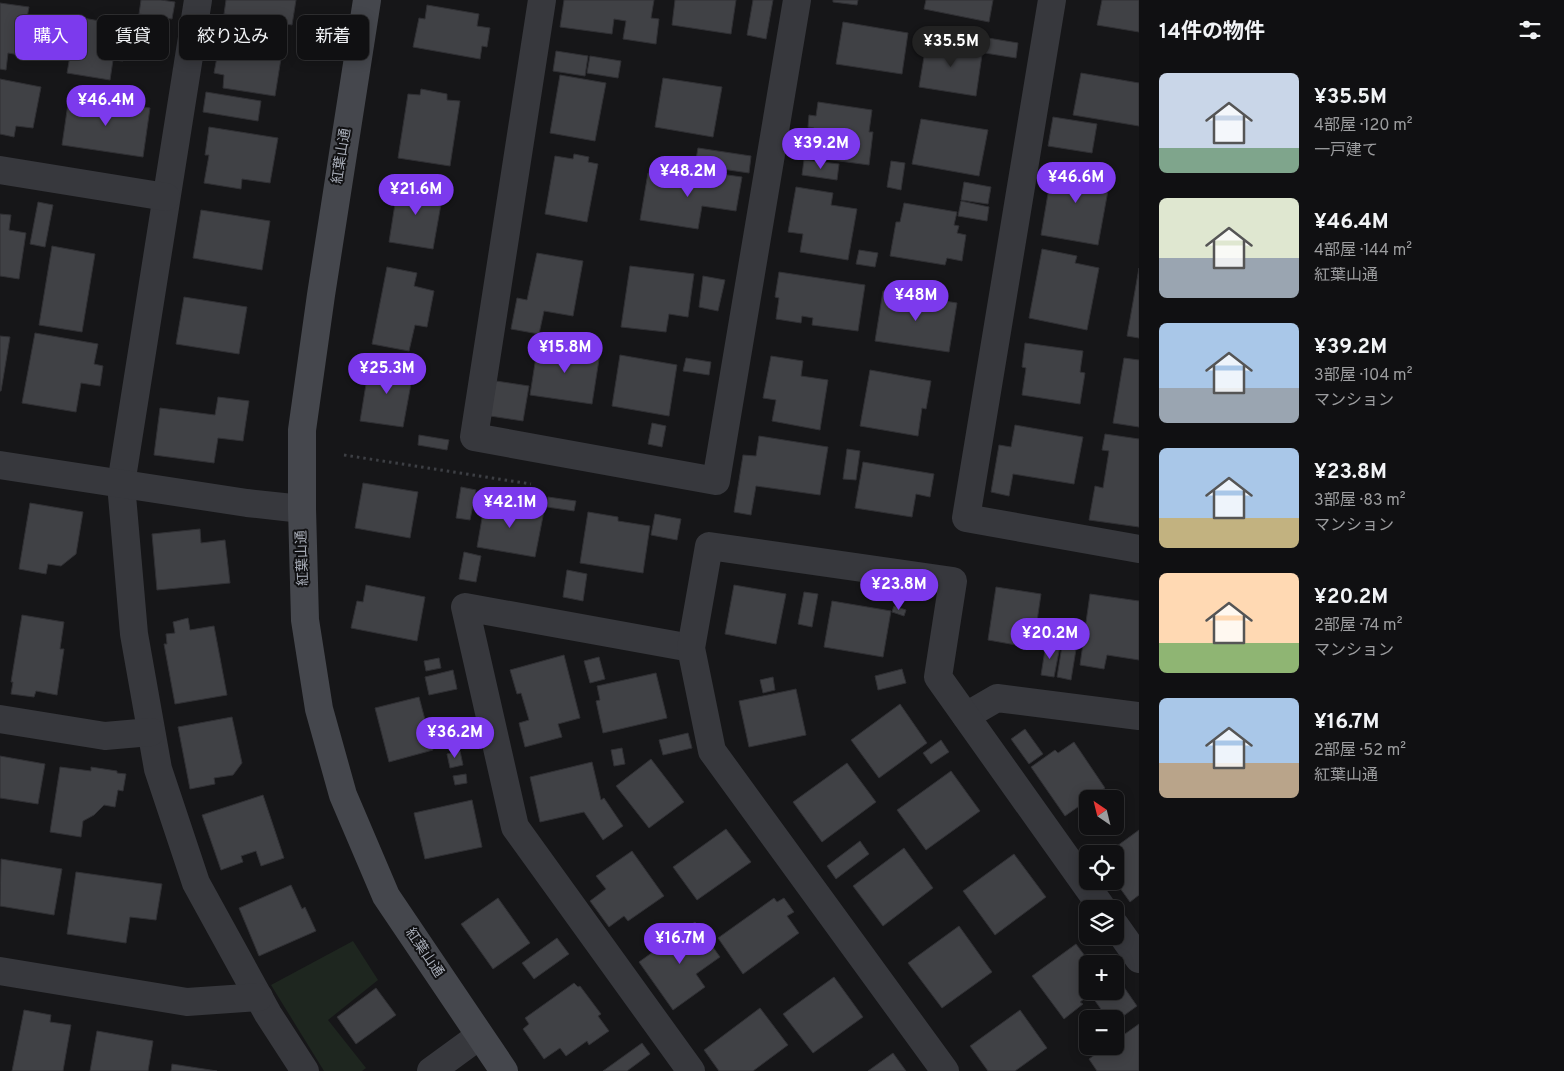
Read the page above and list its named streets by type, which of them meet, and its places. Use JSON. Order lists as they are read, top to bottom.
{
  "streets": {
    "street": ["紅葉山通"]
  },
  "north": "top left",
  "page": {
    "heading": "14件の物件",
    "chip": [
      "購入",
      "賃貸",
      "絞り込み",
      "新着"
    ],
    "price": [
      "¥35.5M",
      "¥46.4M",
      "¥39.2M",
      "¥48.2M",
      "¥46.6M",
      "¥21.6M",
      "¥48M",
      "¥15.8M",
      "¥25.3M",
      "¥42.1M",
      "¥23.8M",
      "¥20.2M",
      "¥36.2M",
      "¥16.7M"
    ],
    "list": [
      {
        "name": "¥35.5M",
        "note": "4部屋 · 120 m² · 一戸建て"
      },
      {
        "name": "¥46.4M",
        "note": "4部屋 · 144 m² · 紅葉山通"
      },
      {
        "name": "¥39.2M",
        "note": "3部屋 · 104 m² · マンション"
      },
      {
        "name": "¥23.8M",
        "note": "3部屋 · 83 m² · マンション"
      },
      {
        "name": "¥20.2M",
        "note": "2部屋 · 74 m² · マンション"
      },
      {
        "name": "¥16.7M",
        "note": "2部屋 · 52 m² · 紅葉山通"
      }
    ],
    "map_buttons": ["+", "−"]
  }
}
